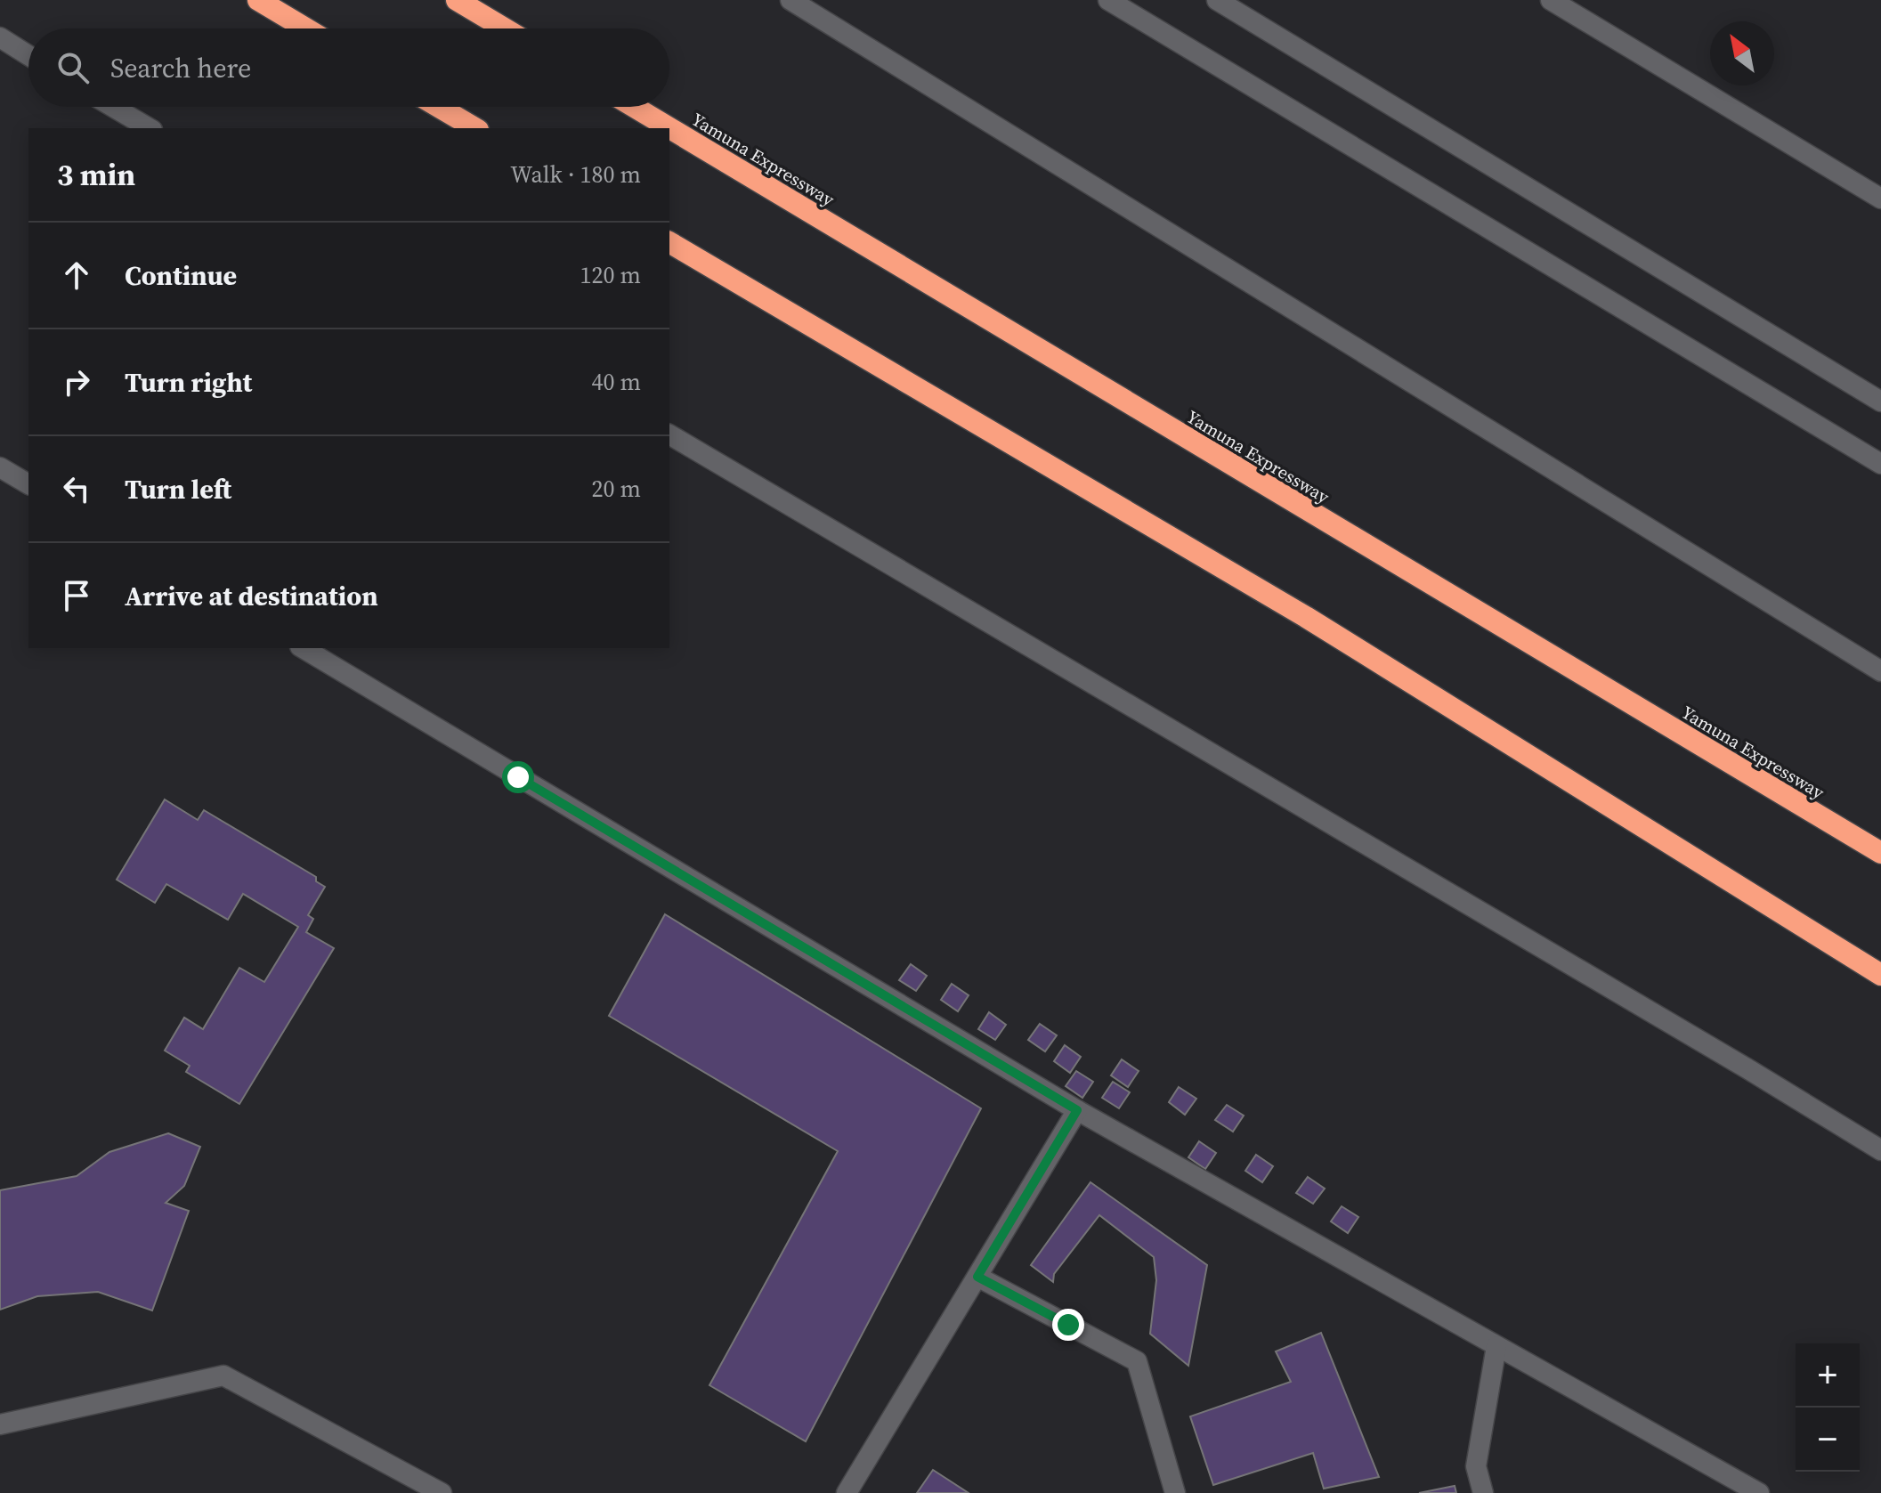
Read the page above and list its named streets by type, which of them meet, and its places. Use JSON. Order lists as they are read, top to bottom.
{
  "streets": {
    "highway": ["Yamuna Expressway"]
  },
  "north": "top left",
  "page": {
    "search": "Search here",
    "heading": ["3 min", "Walk · 180 m"],
    "list": [
      ["Continue", "120 m"],
      ["Turn right", "40 m"],
      ["Turn left", "20 m"],
      "Arrive at destination"
    ],
    "map_buttons": ["+", "−"]
  }
}
